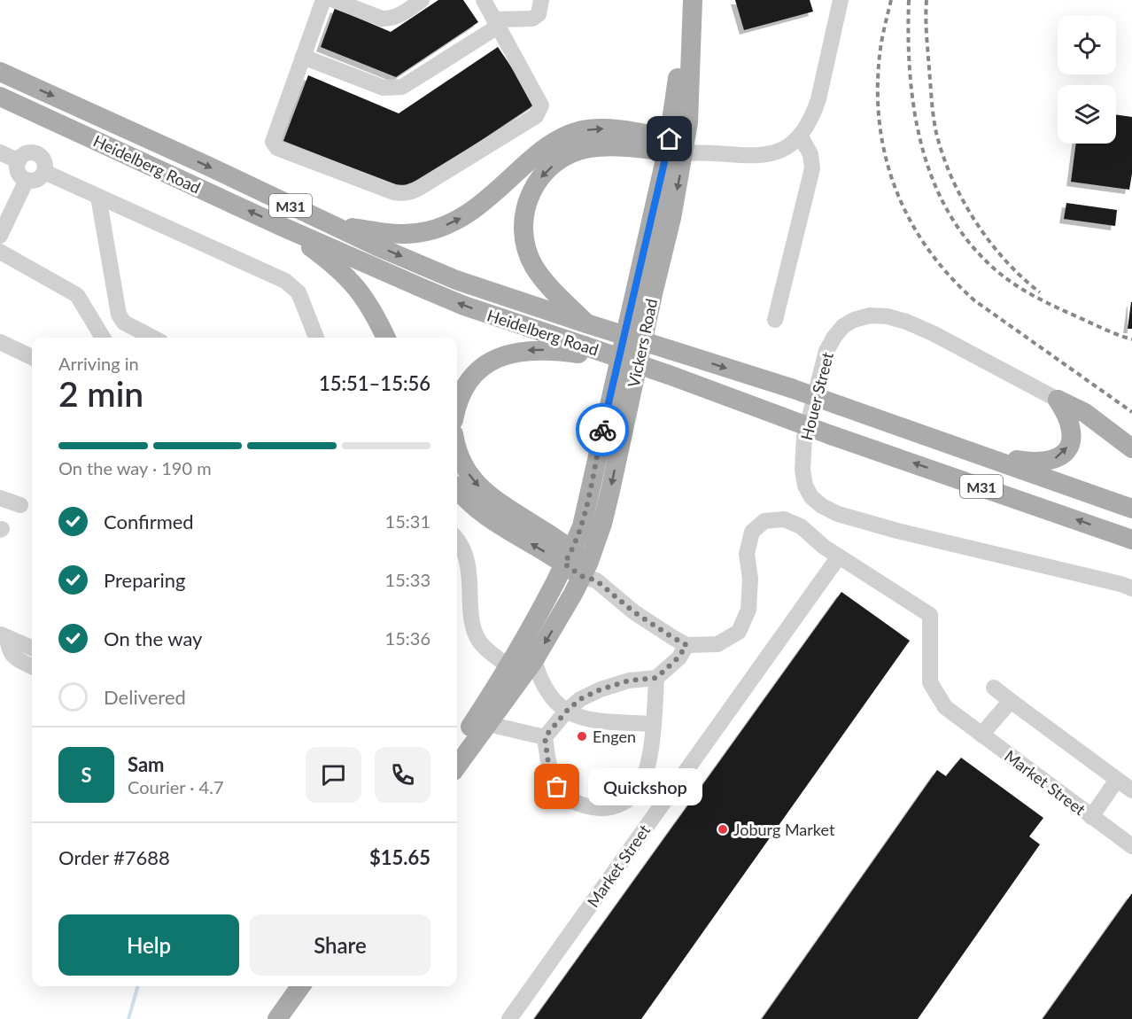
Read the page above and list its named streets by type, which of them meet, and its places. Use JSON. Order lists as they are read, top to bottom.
{
  "streets": {
    "main road": ["Heidelberg Road", "M31", "Vickers Road"],
    "street": ["Houer Street", "Market Street"]
  },
  "places": ["Engen", "Quickshop", "Joburg Market"],
  "page": {
    "heading": ["2 min", "Arriving in", "15:51–15:56"],
    "panel": [
      "Sam",
      "Courier · 4.7",
      "Order #7688",
      "$15.65"
    ],
    "bar": "On the way · 190 m",
    "list": [
      ["Confirmed", "15:31"],
      ["Preparing", "15:33"],
      ["On the way", "15:36"],
      "Delivered"
    ],
    "round": "S",
    "bubble": "Quickshop",
    "buttons": ["Help", "Share"]
  }
}
